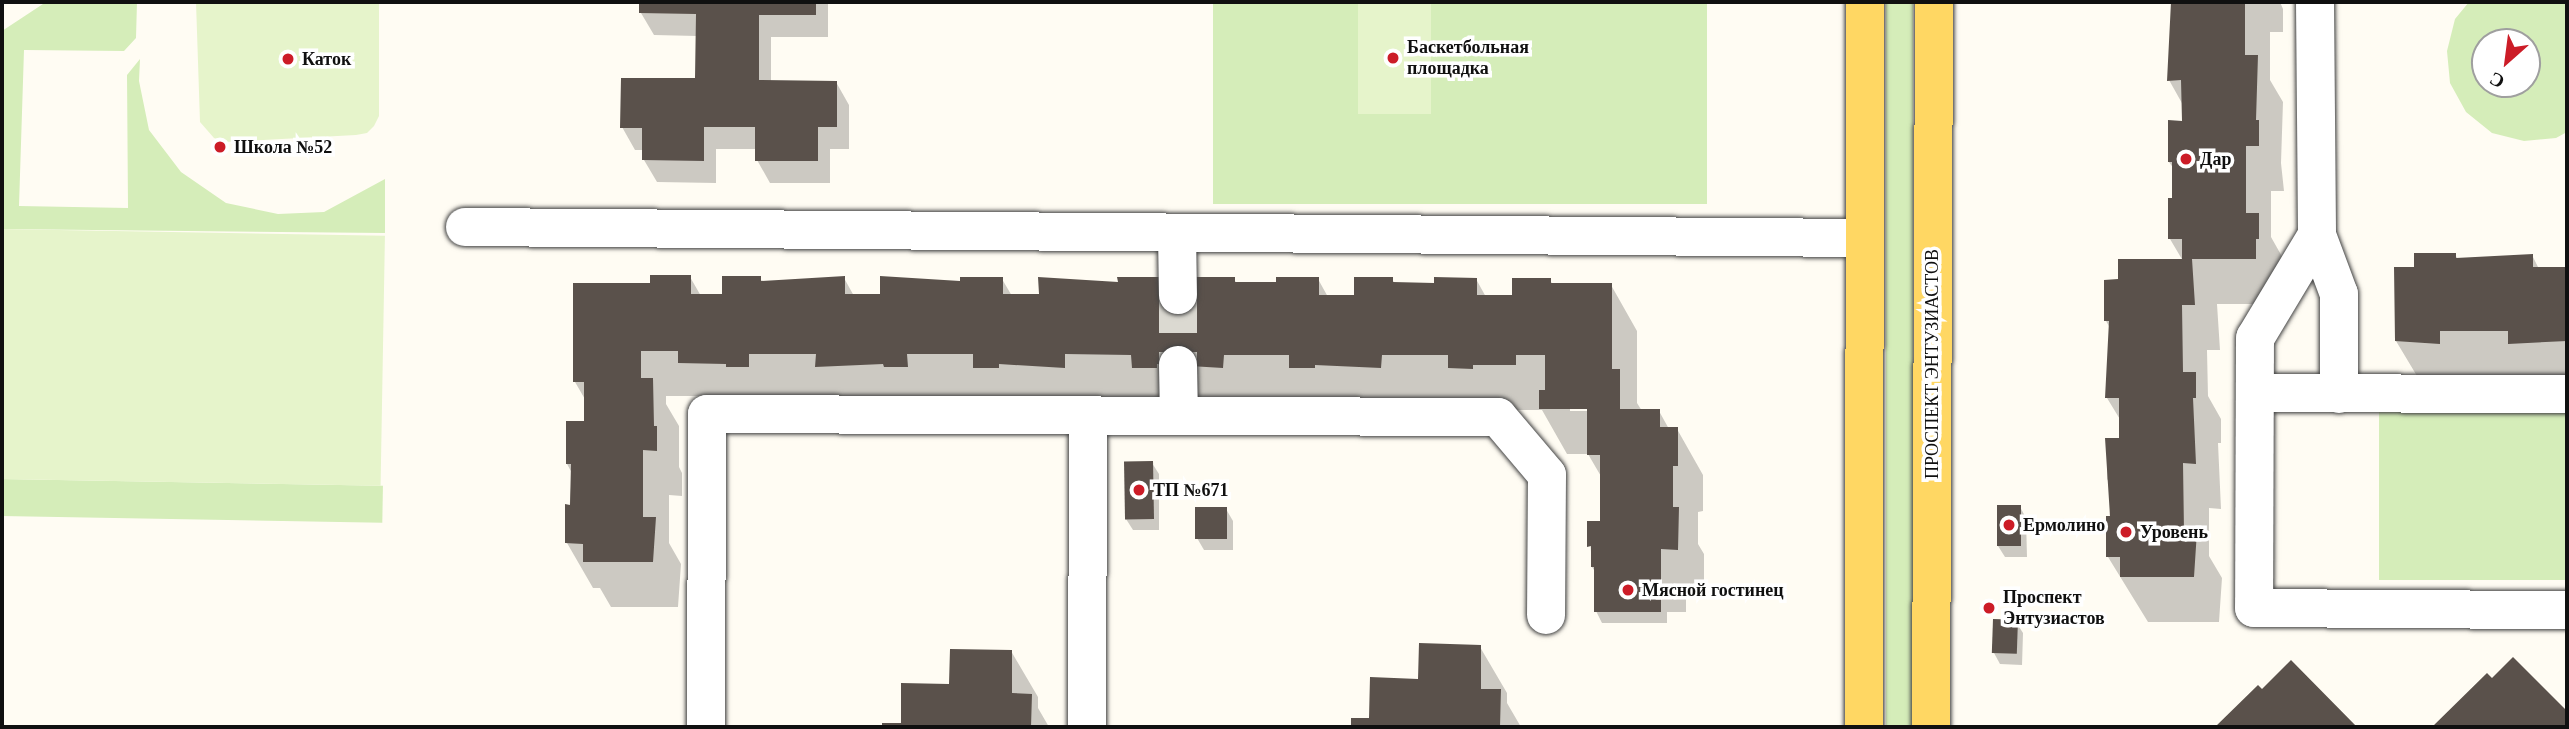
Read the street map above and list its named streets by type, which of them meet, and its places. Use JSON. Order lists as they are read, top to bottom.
{
  "streets": {
    "main road": ["ПРОСПЕКТ ЭНТУЗИАСТОВ"]
  },
  "places": [
    "Баскетбольная площадка",
    "Каток",
    "Школа №52",
    "Дар",
    "ТП №671",
    "Ермолино",
    "Уровень",
    "Мясной гостинец",
    "Проспект Энтузиастов"
  ],
  "north": "bottom left"
}
